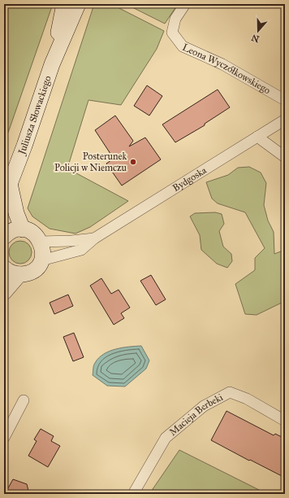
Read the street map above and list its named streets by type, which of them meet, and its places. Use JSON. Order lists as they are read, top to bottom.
{
  "streets": {
    "street": [
      "Leona Wyczółkowskiego",
      "Juliusza Słowackiego",
      "Bydgoska",
      "Macieja Berbeki"
    ]
  },
  "places": ["Posterunek Policji w Niemczu"],
  "north": "bottom"
}
